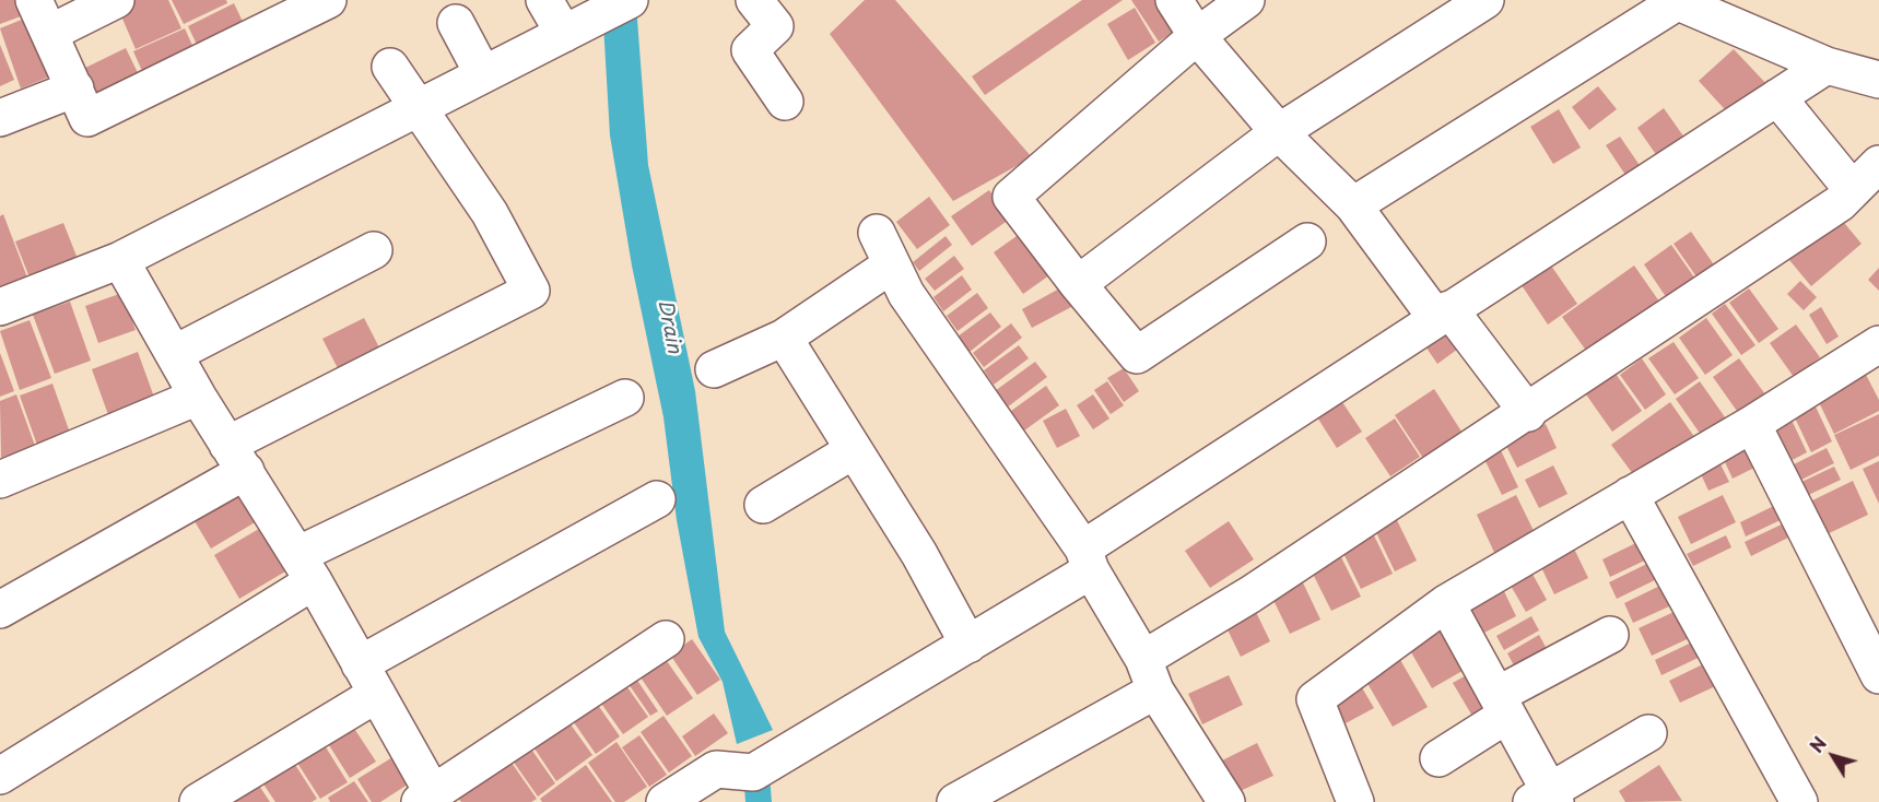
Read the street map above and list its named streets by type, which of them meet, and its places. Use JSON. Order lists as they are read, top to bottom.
{
  "water": ["Drain"],
  "north": "top left"
}
